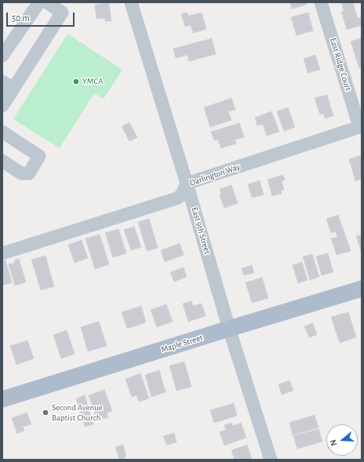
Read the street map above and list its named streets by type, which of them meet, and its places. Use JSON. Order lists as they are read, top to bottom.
{
  "streets": {
    "main road": ["Maple Street"],
    "street": ["East Ridge Court", "Darlington Way", "East 9th Street"]
  },
  "crossings": [
    ["East Ridge Court", "Darlington Way"],
    ["Darlington Way", "East 9th Street"],
    ["East 9th Street", "Maple Street"]
  ],
  "places": ["YMCA", "Second Avenue Baptist Church"],
  "scale_bar": "50 m",
  "north": "left"
}
